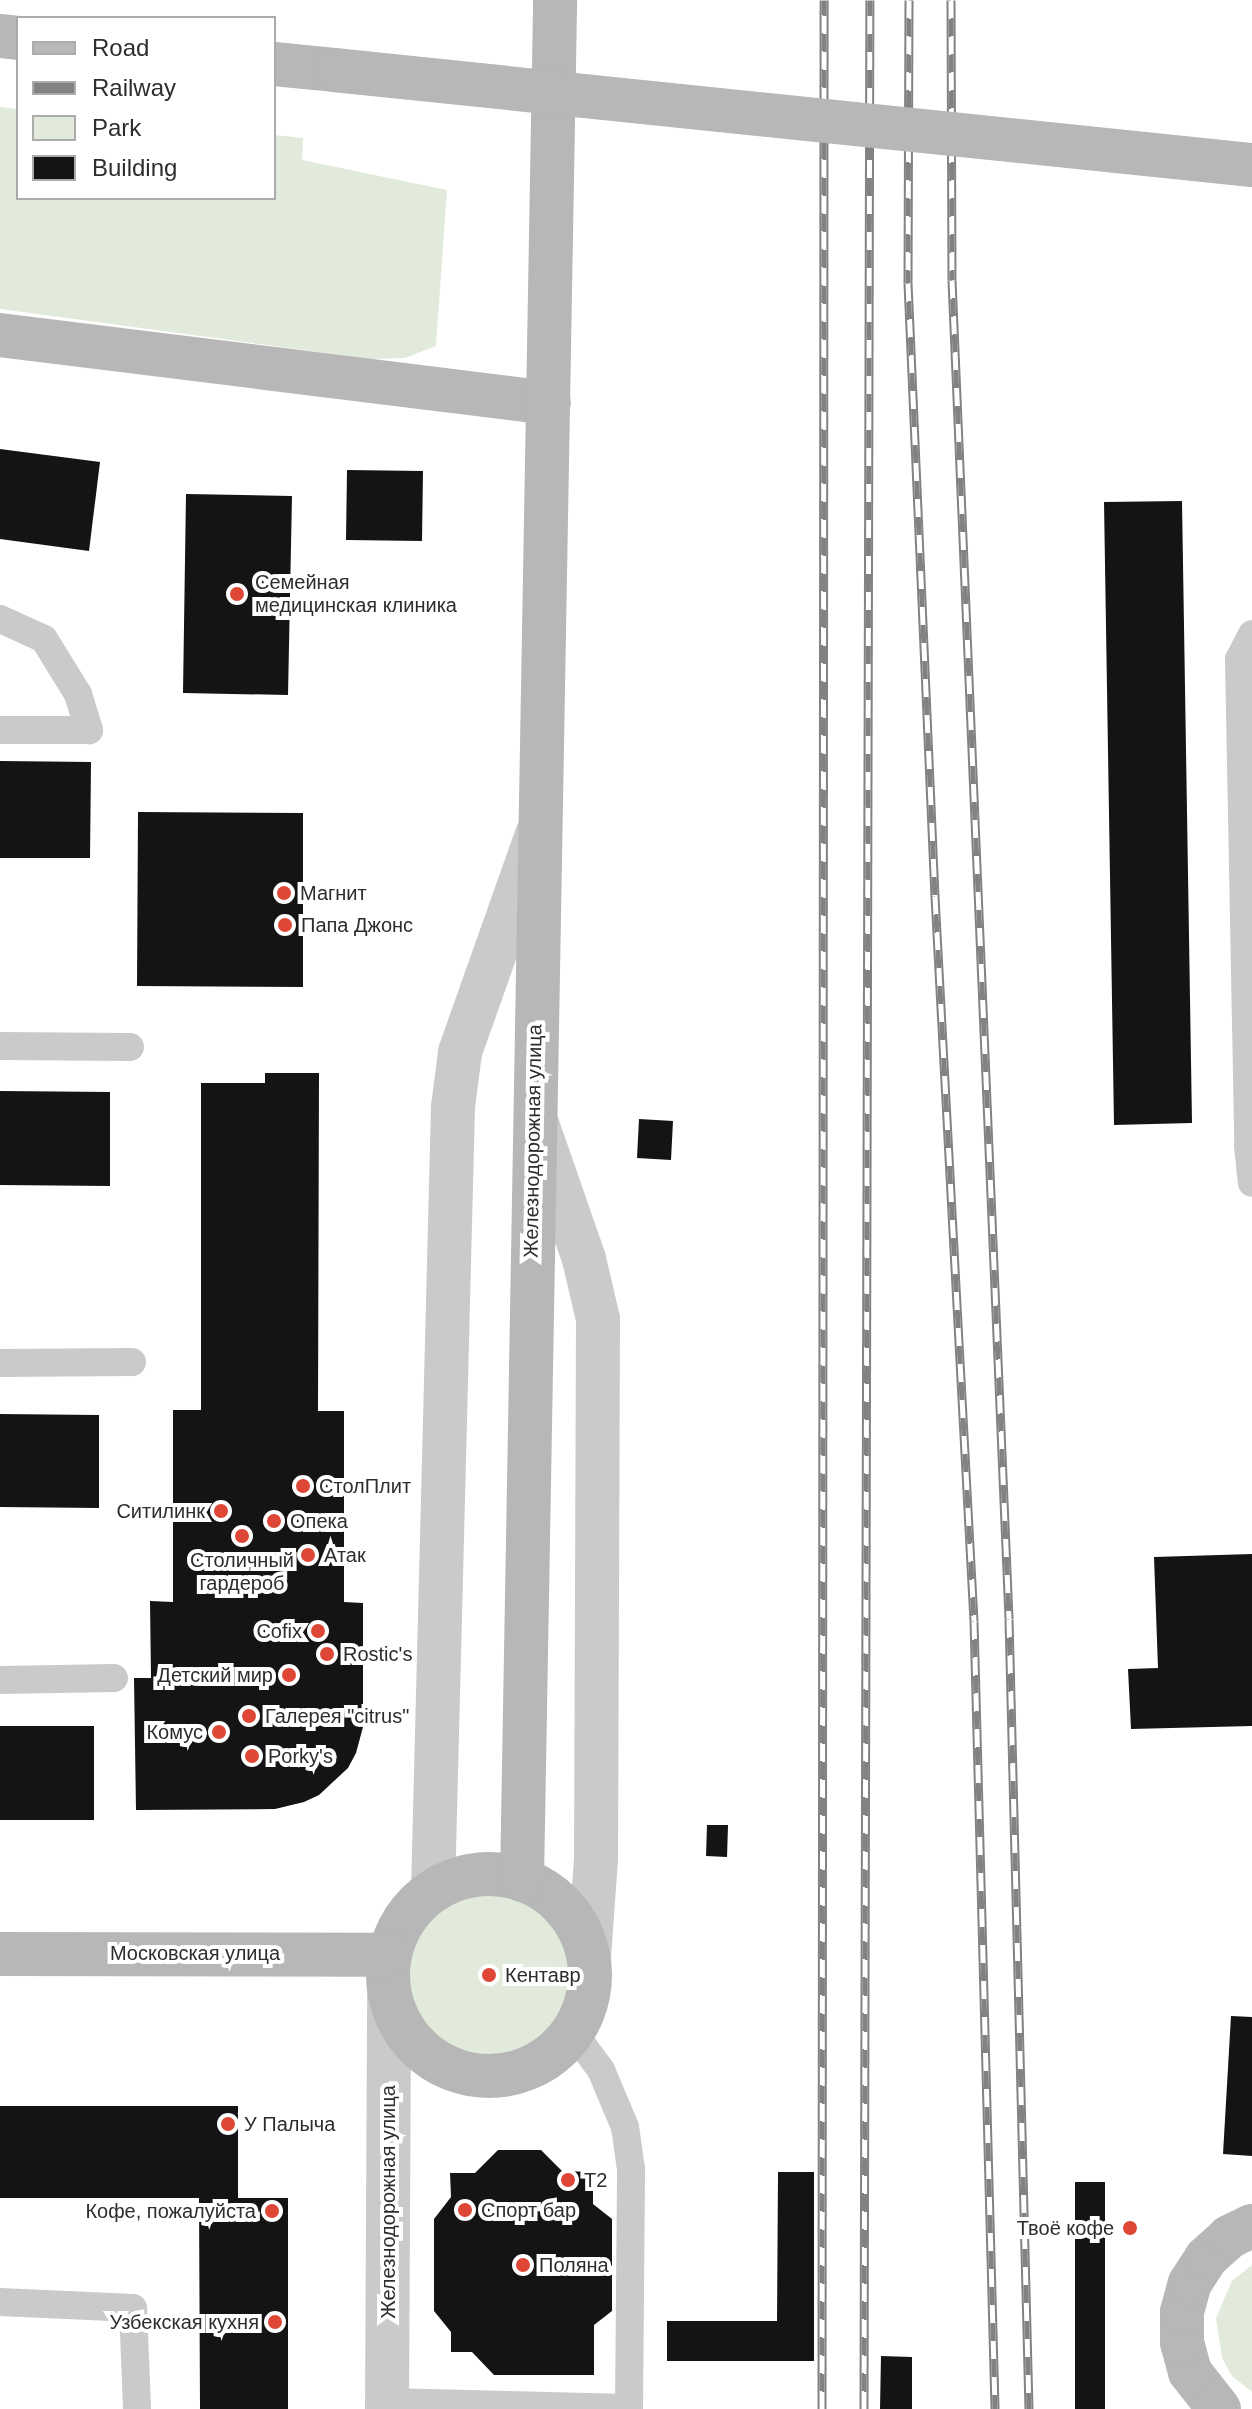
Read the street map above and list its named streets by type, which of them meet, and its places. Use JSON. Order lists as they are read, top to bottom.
{
  "streets": {
    "street": ["Железнодорожная улица", "Московская улица"]
  },
  "crossings": [
    ["Железнодорожная улица", "Московская улица"]
  ],
  "places": [
    "Семейная медицинская клиника",
    "Магнит",
    "Папа Джонс",
    "СтолПлит",
    "Ситилинк",
    "Опека",
    "Столичный гардероб",
    "Атак",
    "Cofix",
    "Rostic's",
    "Детский мир",
    "Галерея \"citrus\"",
    "Комус",
    "Porky's",
    "Кентавр",
    "У Палыча",
    "T2",
    "Спорт бар",
    "Кофе, пожалуйста",
    "Твоё кофе",
    "Поляна",
    "Узбекская кухня"
  ],
  "legend": [
    "Road",
    "Railway",
    "Park",
    "Building"
  ]
}
